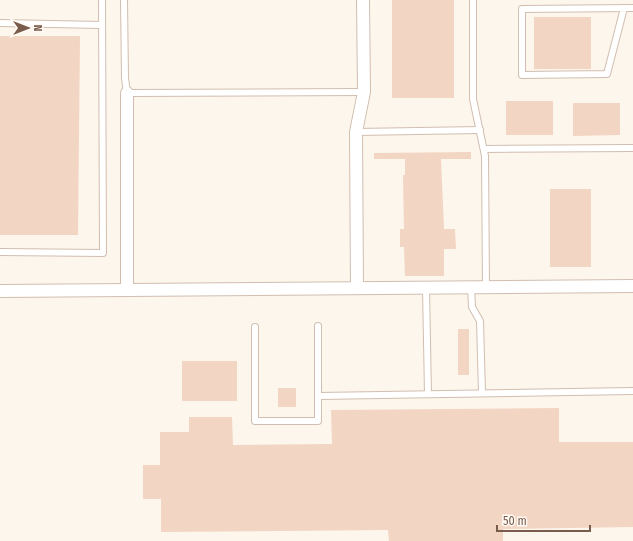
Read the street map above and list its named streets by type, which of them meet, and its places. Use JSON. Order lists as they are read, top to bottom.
{
  "scale_bar": "50 m",
  "north": "right"
}
